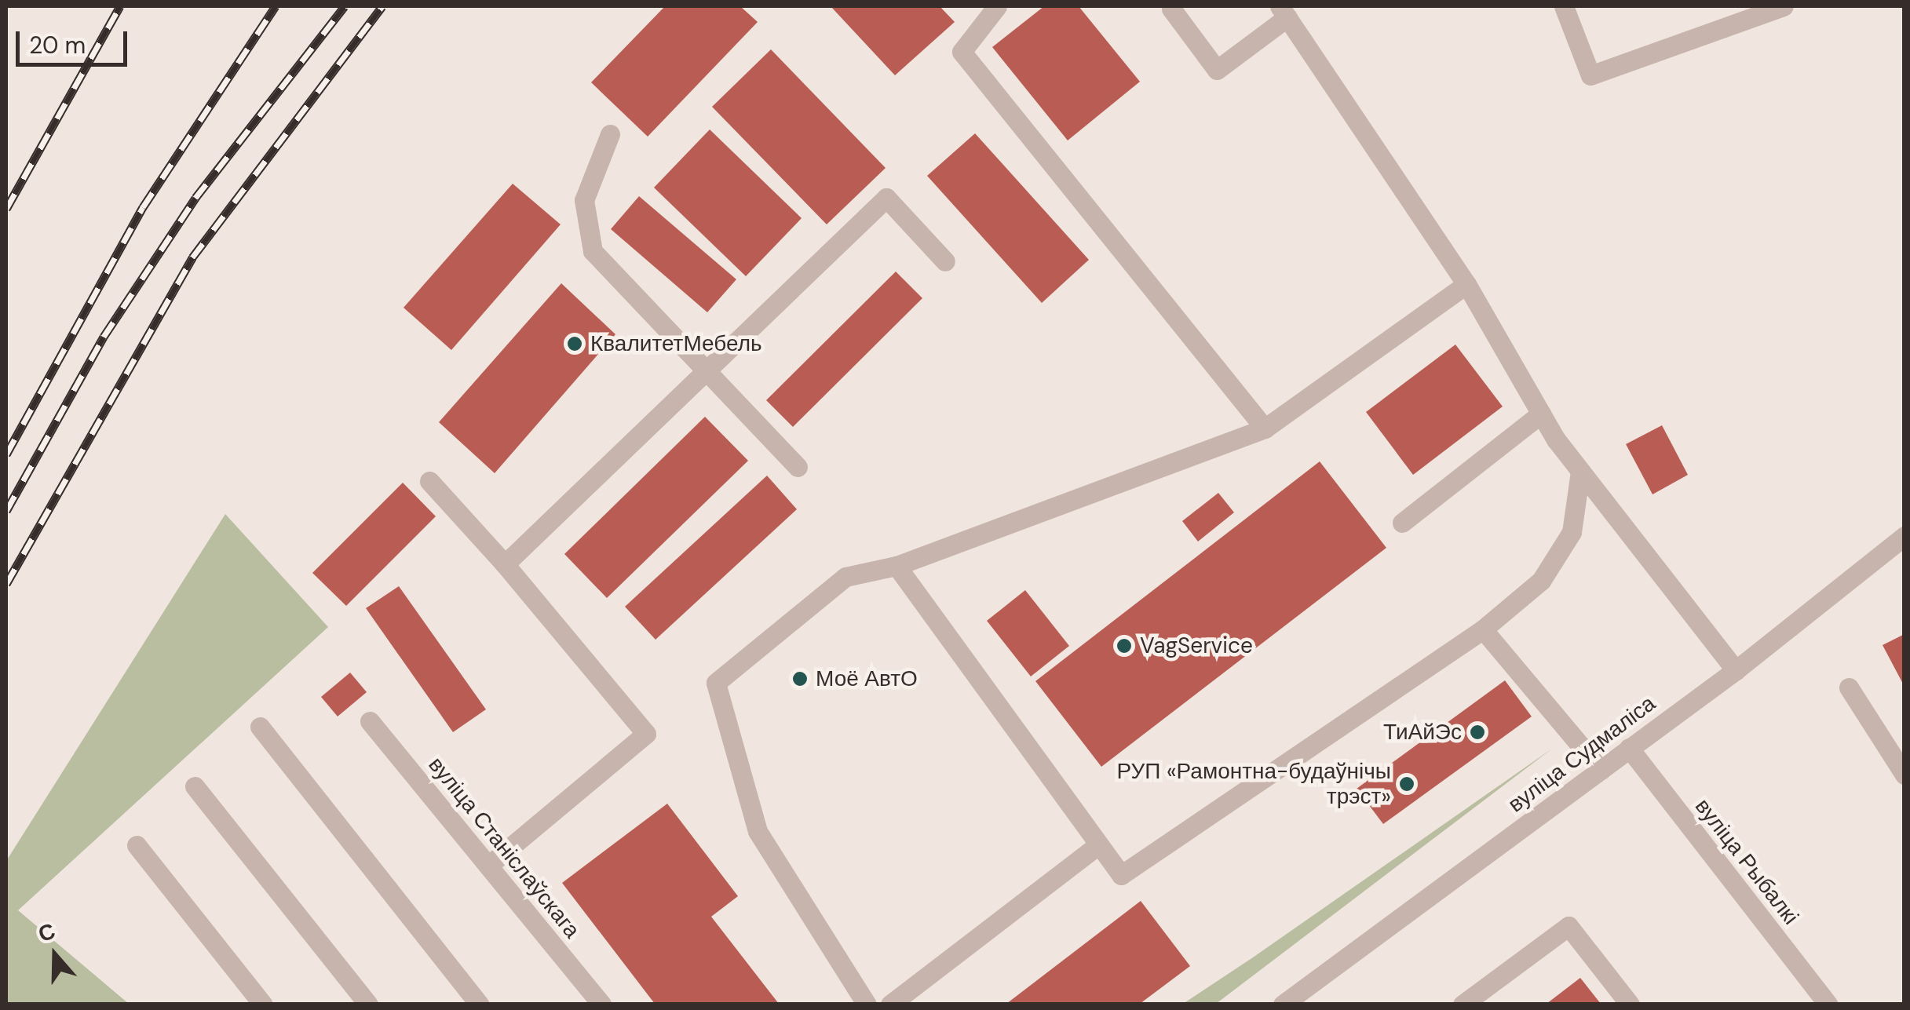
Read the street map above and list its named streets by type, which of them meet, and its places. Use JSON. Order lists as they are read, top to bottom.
{
  "streets": {
    "street": ["вуліца Судмаліса", "вуліца Станіслаўскага", "вуліца Рыбалкі"]
  },
  "crossings": [
    ["вуліца Судмаліса", "вуліца Рыбалкі"]
  ],
  "places": [
    "КвалитетМебель",
    "VagService",
    "Моё АвтО",
    "ТиАйЭс",
    "РУП «Рамонтна-будаўнічы трэст»"
  ],
  "scale_bar": "20 m",
  "north": "top"
}
